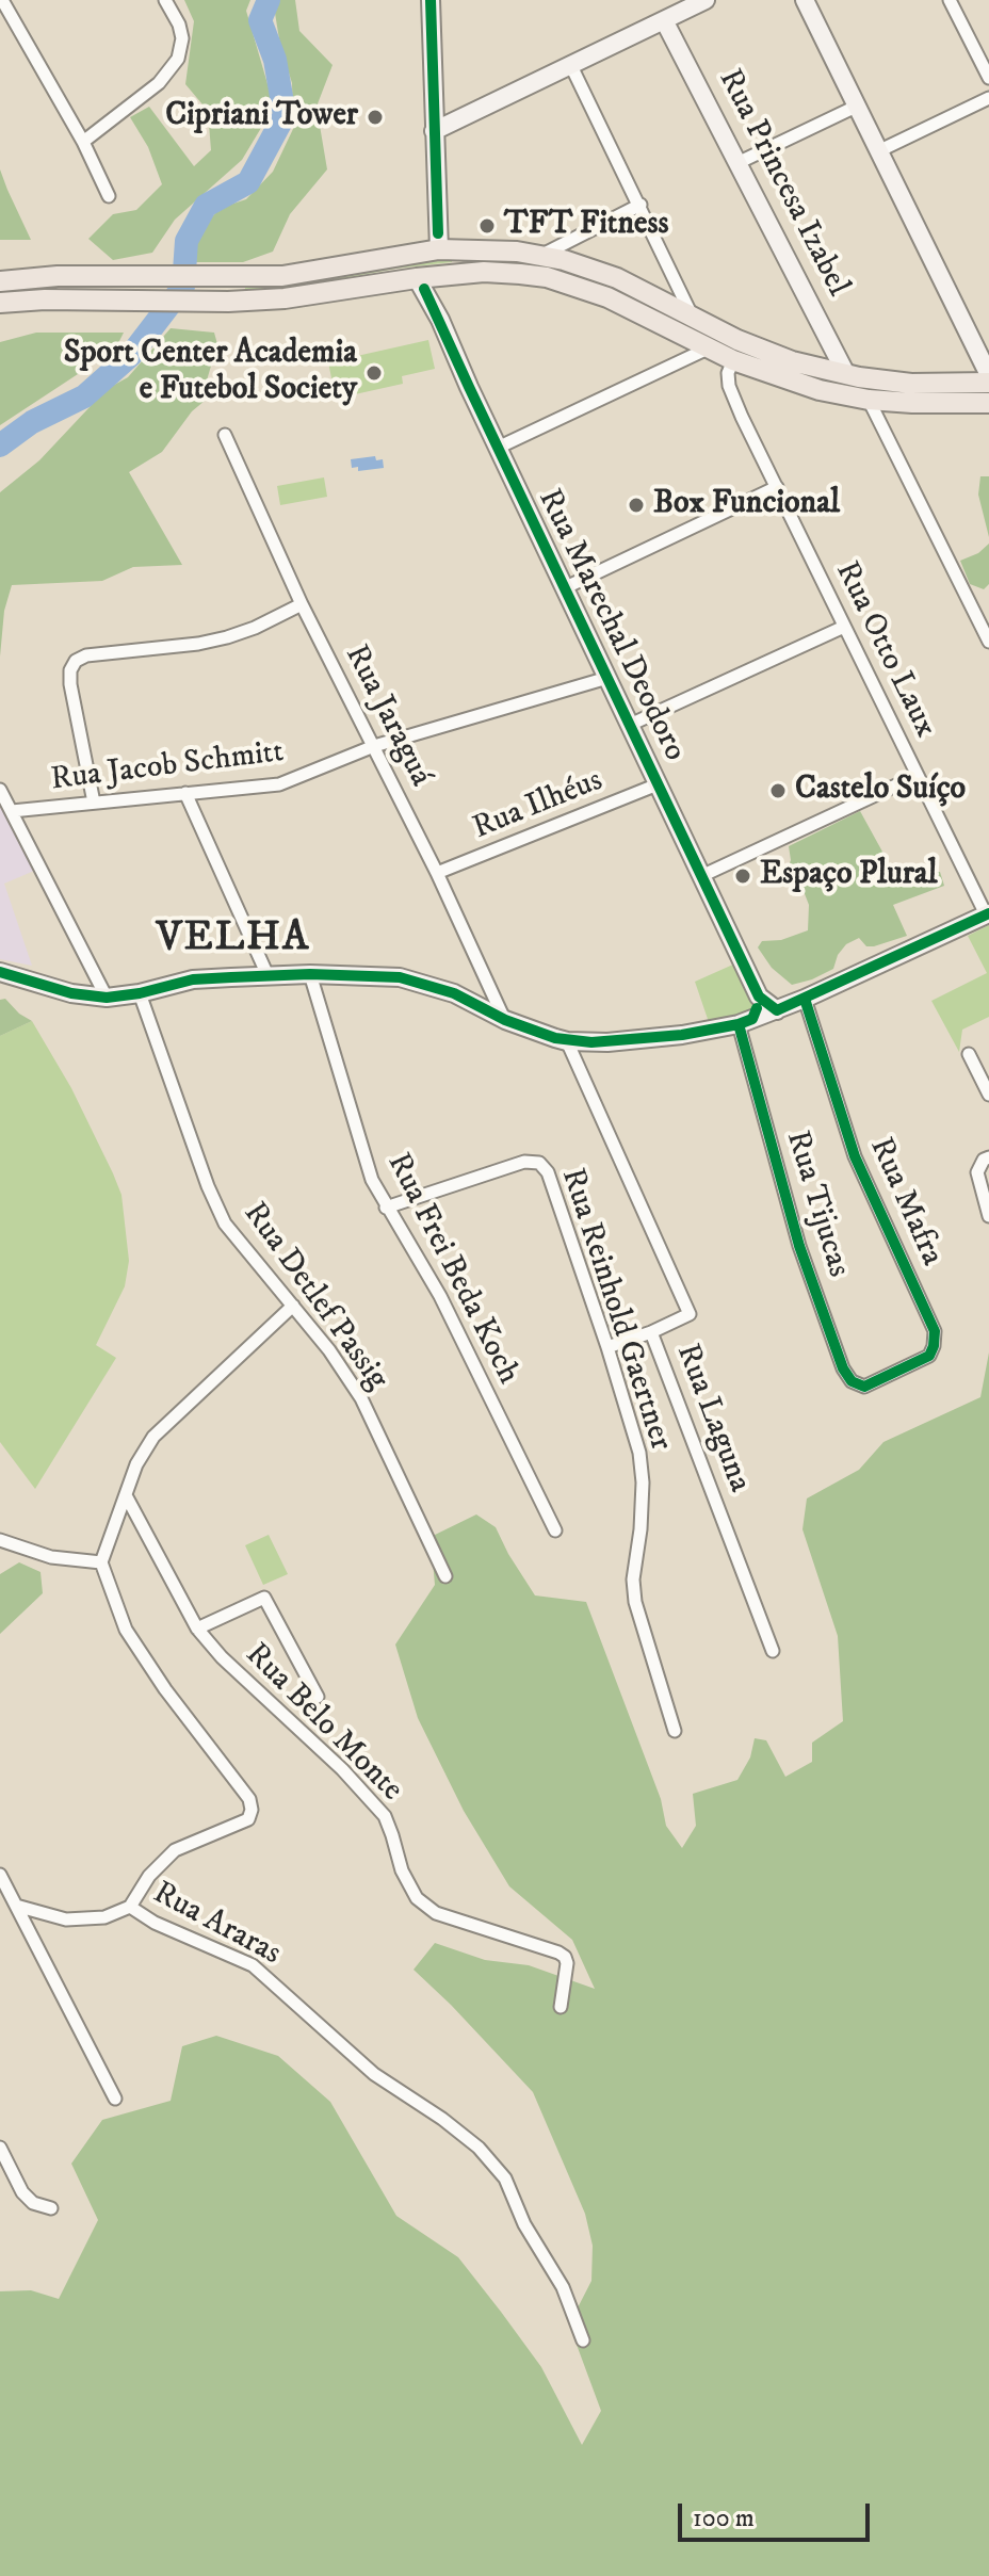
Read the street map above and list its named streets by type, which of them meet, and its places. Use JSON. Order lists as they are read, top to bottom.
{
  "streets": {
    "main road": ["Rua Princesa Izabel", "Rua Marechal Deodoro"],
    "street": [
      "Rua Otto Laux",
      "Rua Jaraguá",
      "Rua Jacob Schmitt",
      "Rua Ilhéus",
      "Rua Mafra",
      "Rua Tijucas",
      "Rua Frei Beda Koch",
      "Rua Detlef Passig",
      "Rua Reinhold Gaertner",
      "Rua Laguna",
      "Rua Belo Monte",
      "Rua Araras"
    ]
  },
  "crossings": [
    ["Rua Marechal Deodoro", "Rua Jacob Schmitt"],
    ["Rua Marechal Deodoro", "Rua Ilhéus"],
    ["Rua Jaraguá", "Rua Jacob Schmitt"],
    ["Rua Jaraguá", "Rua Ilhéus"],
    ["Rua Mafra", "Rua Tijucas"],
    ["Rua Frei Beda Koch", "Rua Reinhold Gaertner"]
  ],
  "districts": ["VELHA"],
  "places": [
    "Cipriani Tower",
    "TFT Fitness",
    "Sport Center Academia e Futebol Society",
    "Box Funcional",
    "Castelo Suíço",
    "Espaço Plural"
  ],
  "scale_bar": "100 m"
}
